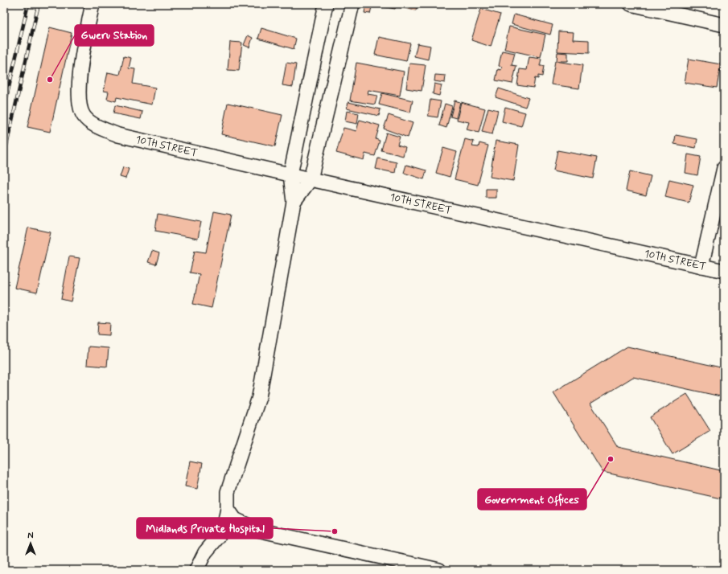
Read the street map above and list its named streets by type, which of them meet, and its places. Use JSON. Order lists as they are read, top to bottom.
{
  "streets": {
    "street": ["10TH STREET"]
  },
  "places": ["Gweru Station", "Government Offices", "Midlands Private Hospital"],
  "north": "top"
}
